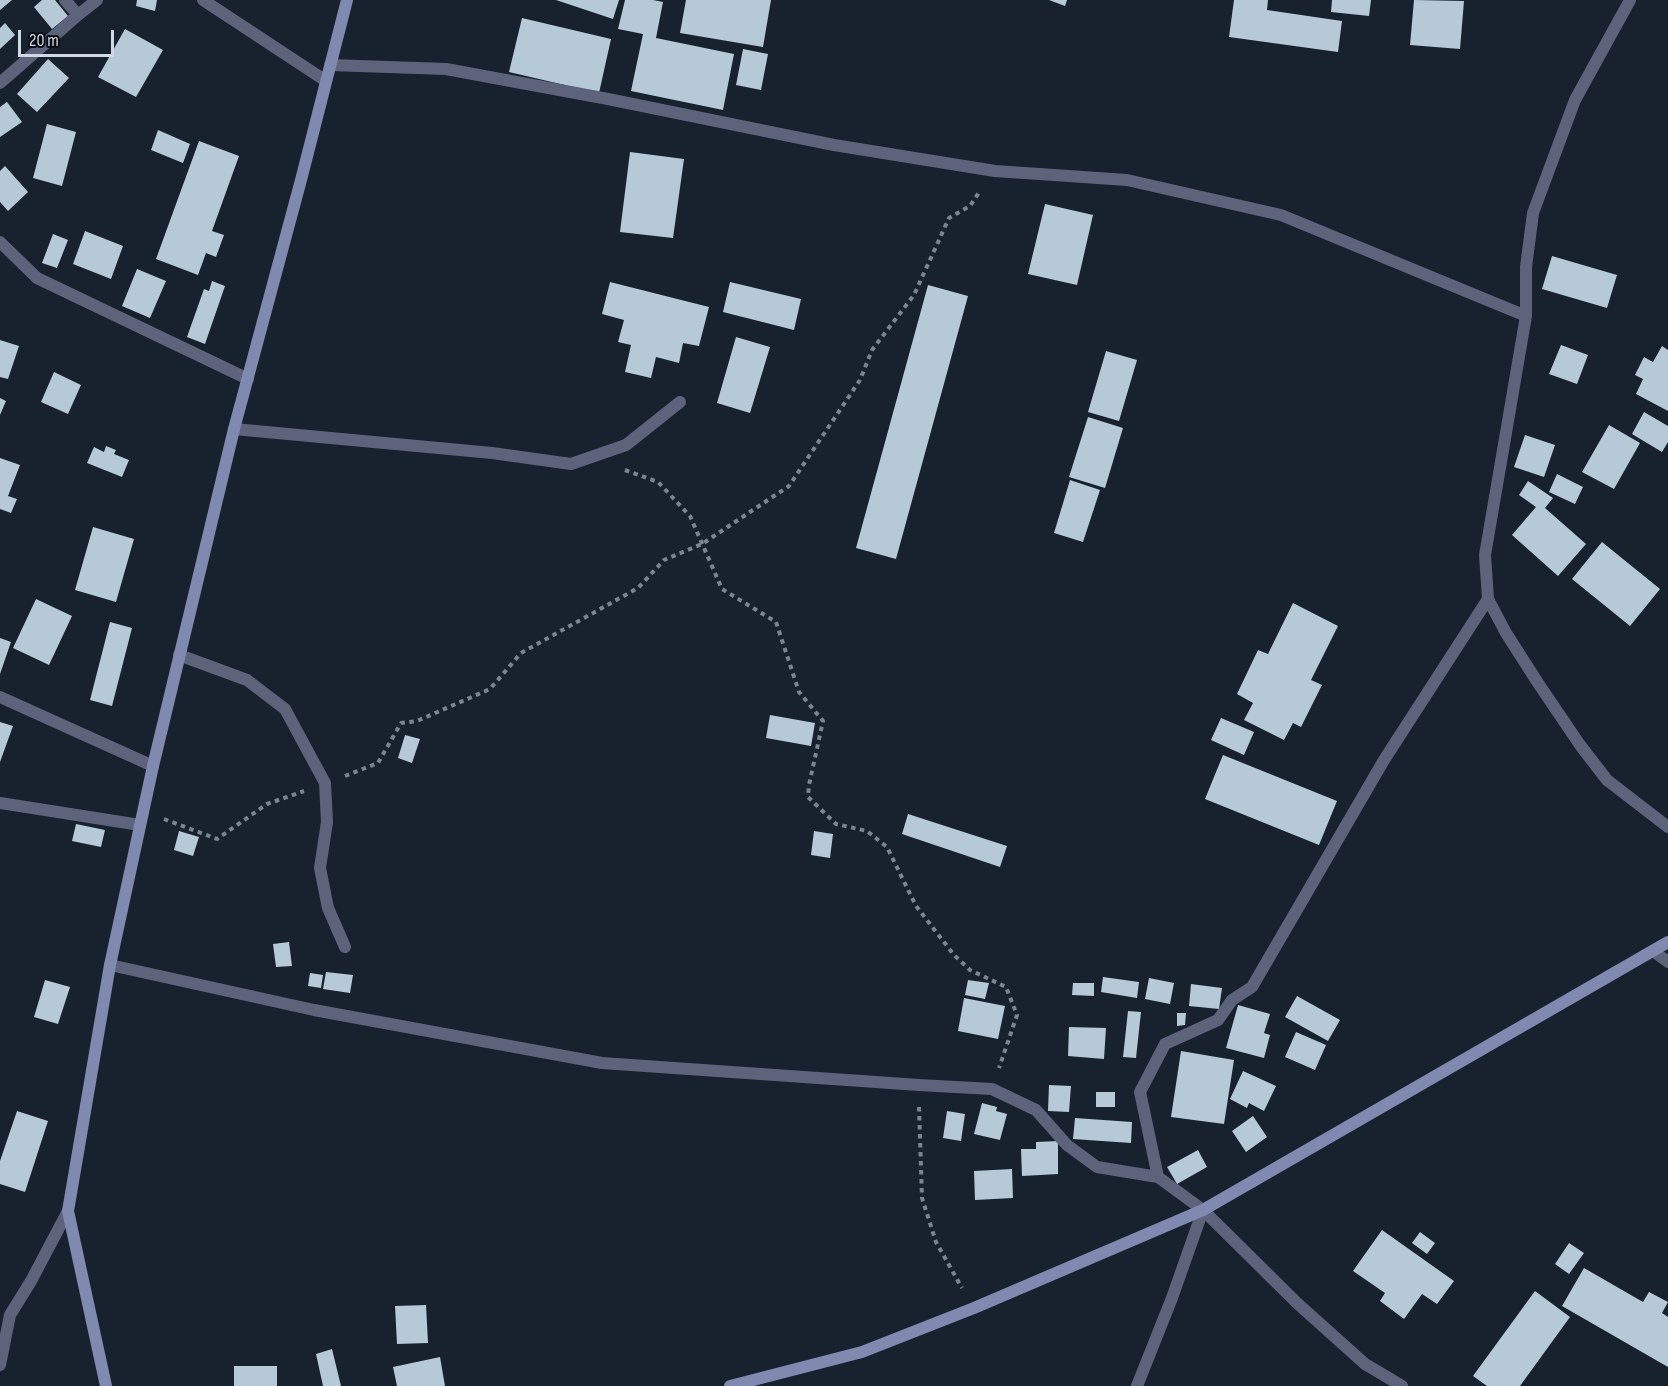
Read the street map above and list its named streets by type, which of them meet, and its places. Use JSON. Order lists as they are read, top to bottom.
{
  "scale_bar": "20 m"
}
